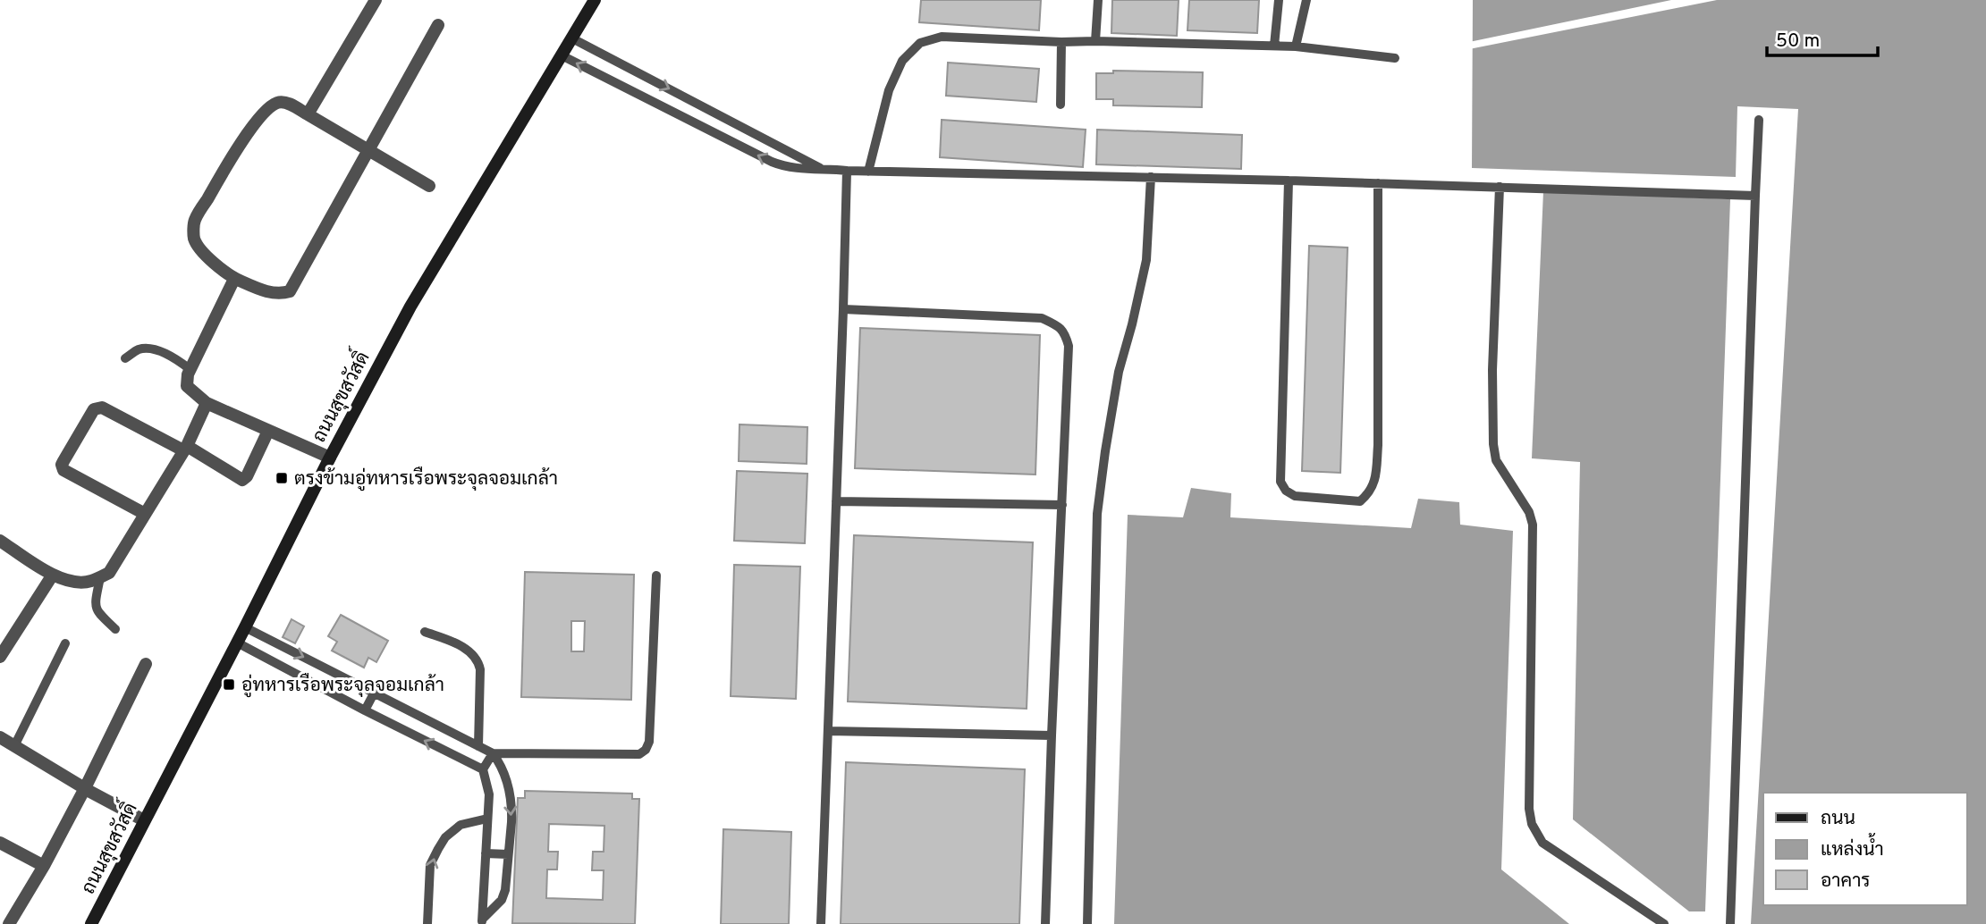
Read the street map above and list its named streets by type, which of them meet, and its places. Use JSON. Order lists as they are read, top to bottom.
{
  "streets": {
    "main road": ["ถนนสุขสวัสดิ์"]
  },
  "places": {
    "transit": ["ตรงข้ามอู่ทหารเรือพระจุลจอมเกล้า", "อู่ทหารเรือพระจุลจอมเกล้า"]
  },
  "legend": ["ถนน", "แหล่งน้ำ", "อาคาร"],
  "scale_bar": "50 m"
}
